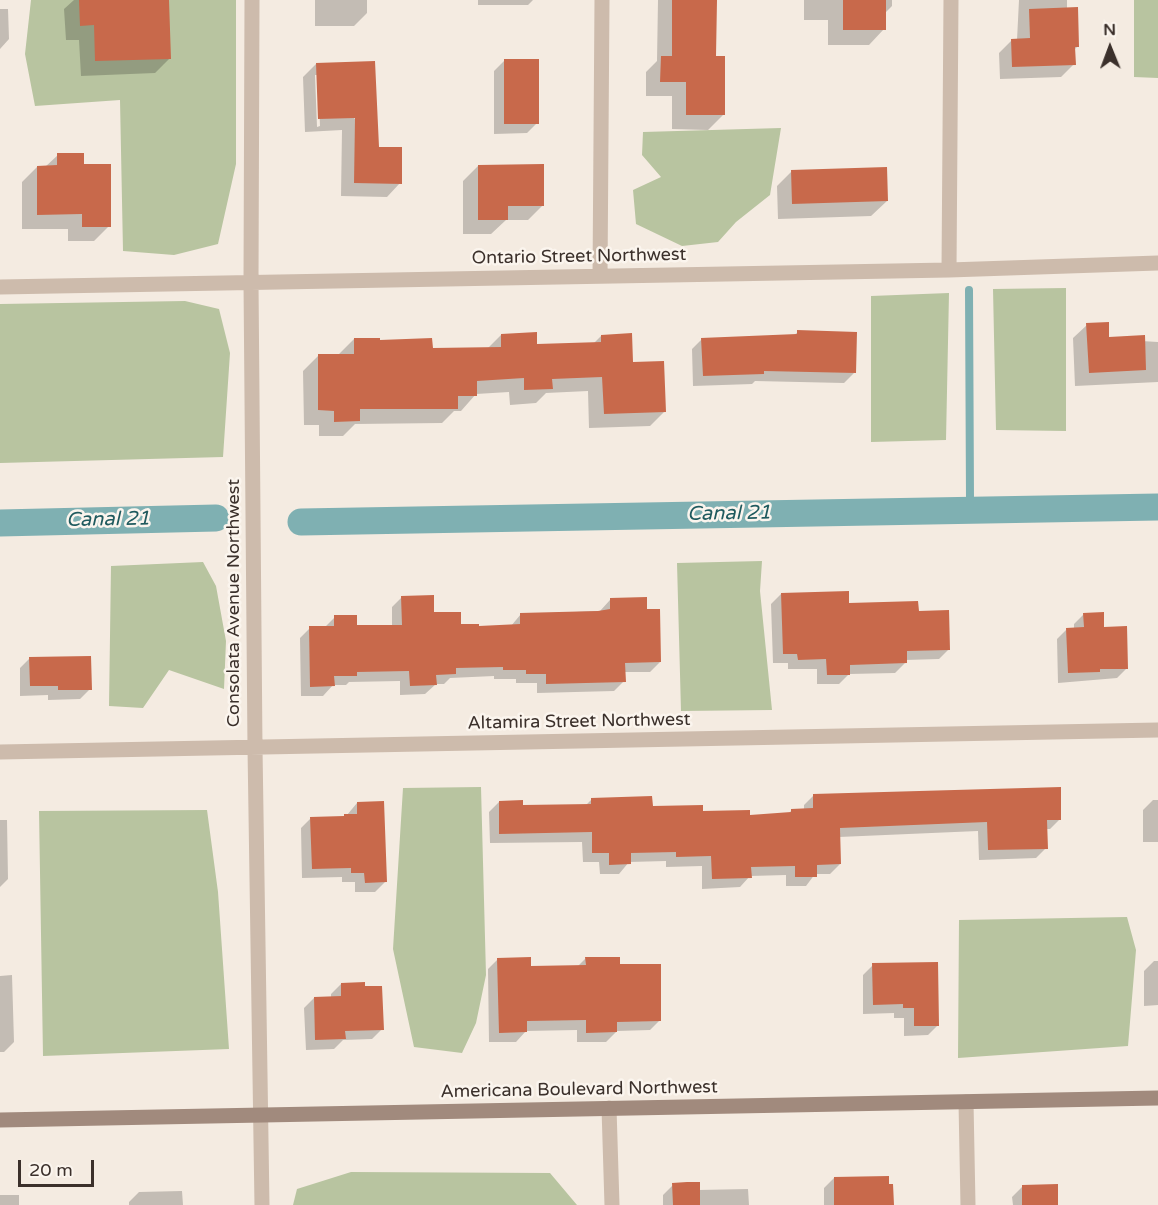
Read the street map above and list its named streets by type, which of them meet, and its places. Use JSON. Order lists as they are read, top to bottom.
{
  "streets": {
    "street": [
      "Ontario Street Northwest",
      "Consolata Avenue Northwest",
      "Altamira Street Northwest",
      "Americana Boulevard Northwest"
    ]
  },
  "crossings": [
    ["Ontario Street Northwest", "Consolata Avenue Northwest"],
    ["Consolata Avenue Northwest", "Altamira Street Northwest"],
    ["Consolata Avenue Northwest", "Americana Boulevard Northwest"]
  ],
  "water": ["Canal 21"],
  "scale_bar": "20 m",
  "north": "top"
}
